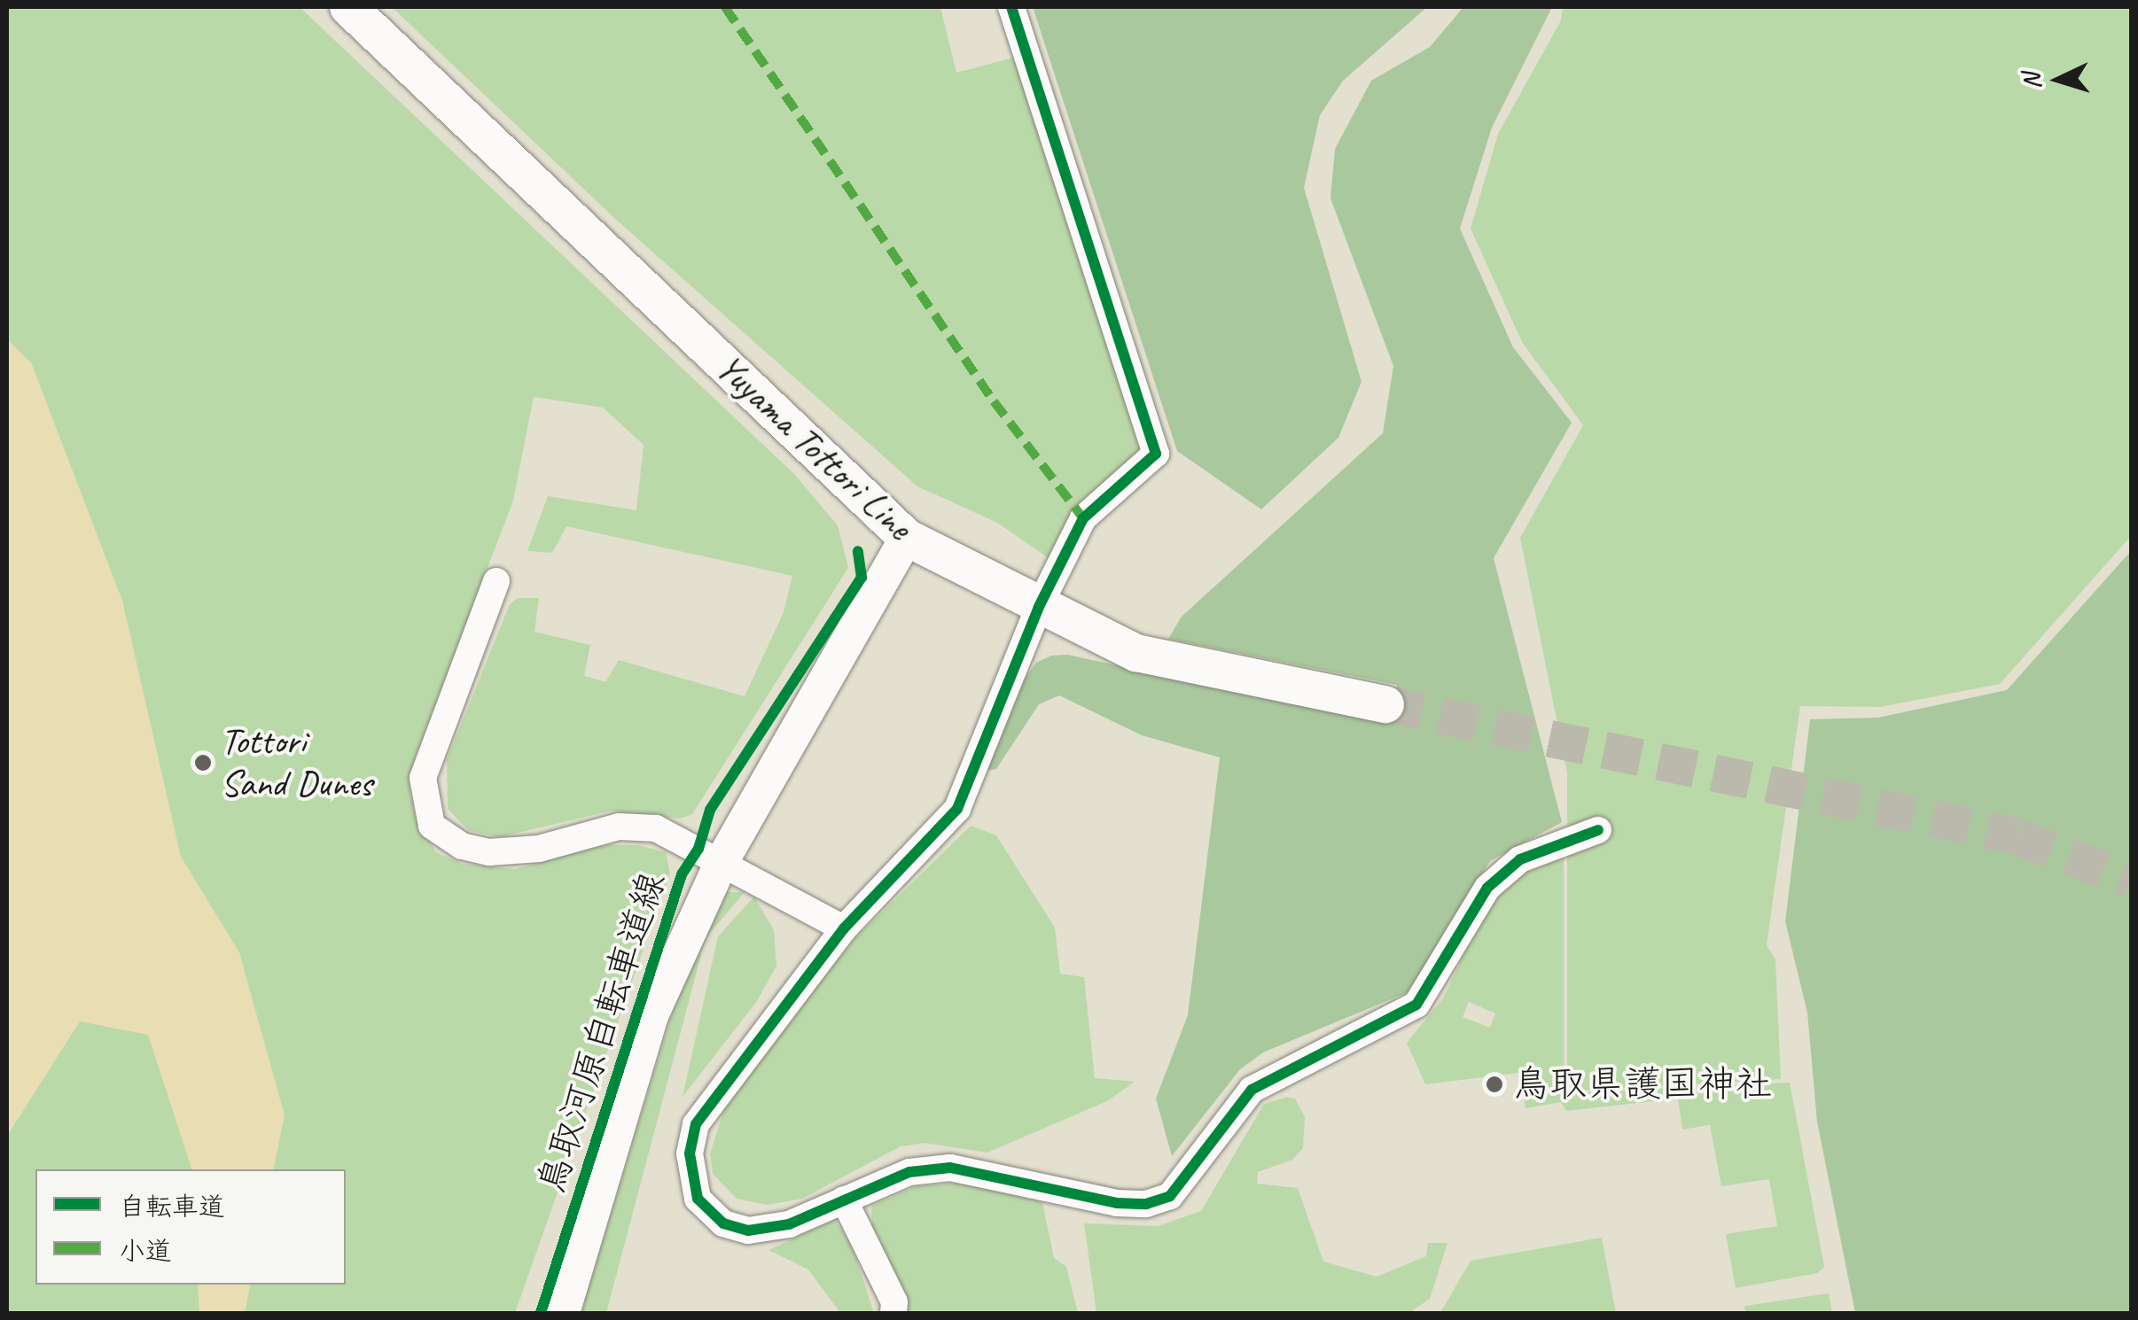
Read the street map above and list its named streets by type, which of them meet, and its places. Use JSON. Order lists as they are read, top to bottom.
{
  "streets": {
    "main road": ["Yuyama Tottori Line"],
    "cycle path": ["鳥取河原自転車道線"]
  },
  "places": ["Tottori Sand Dunes", "鳥取県護国神社"],
  "legend": ["自転車道", "小道"],
  "north": "left"
}
